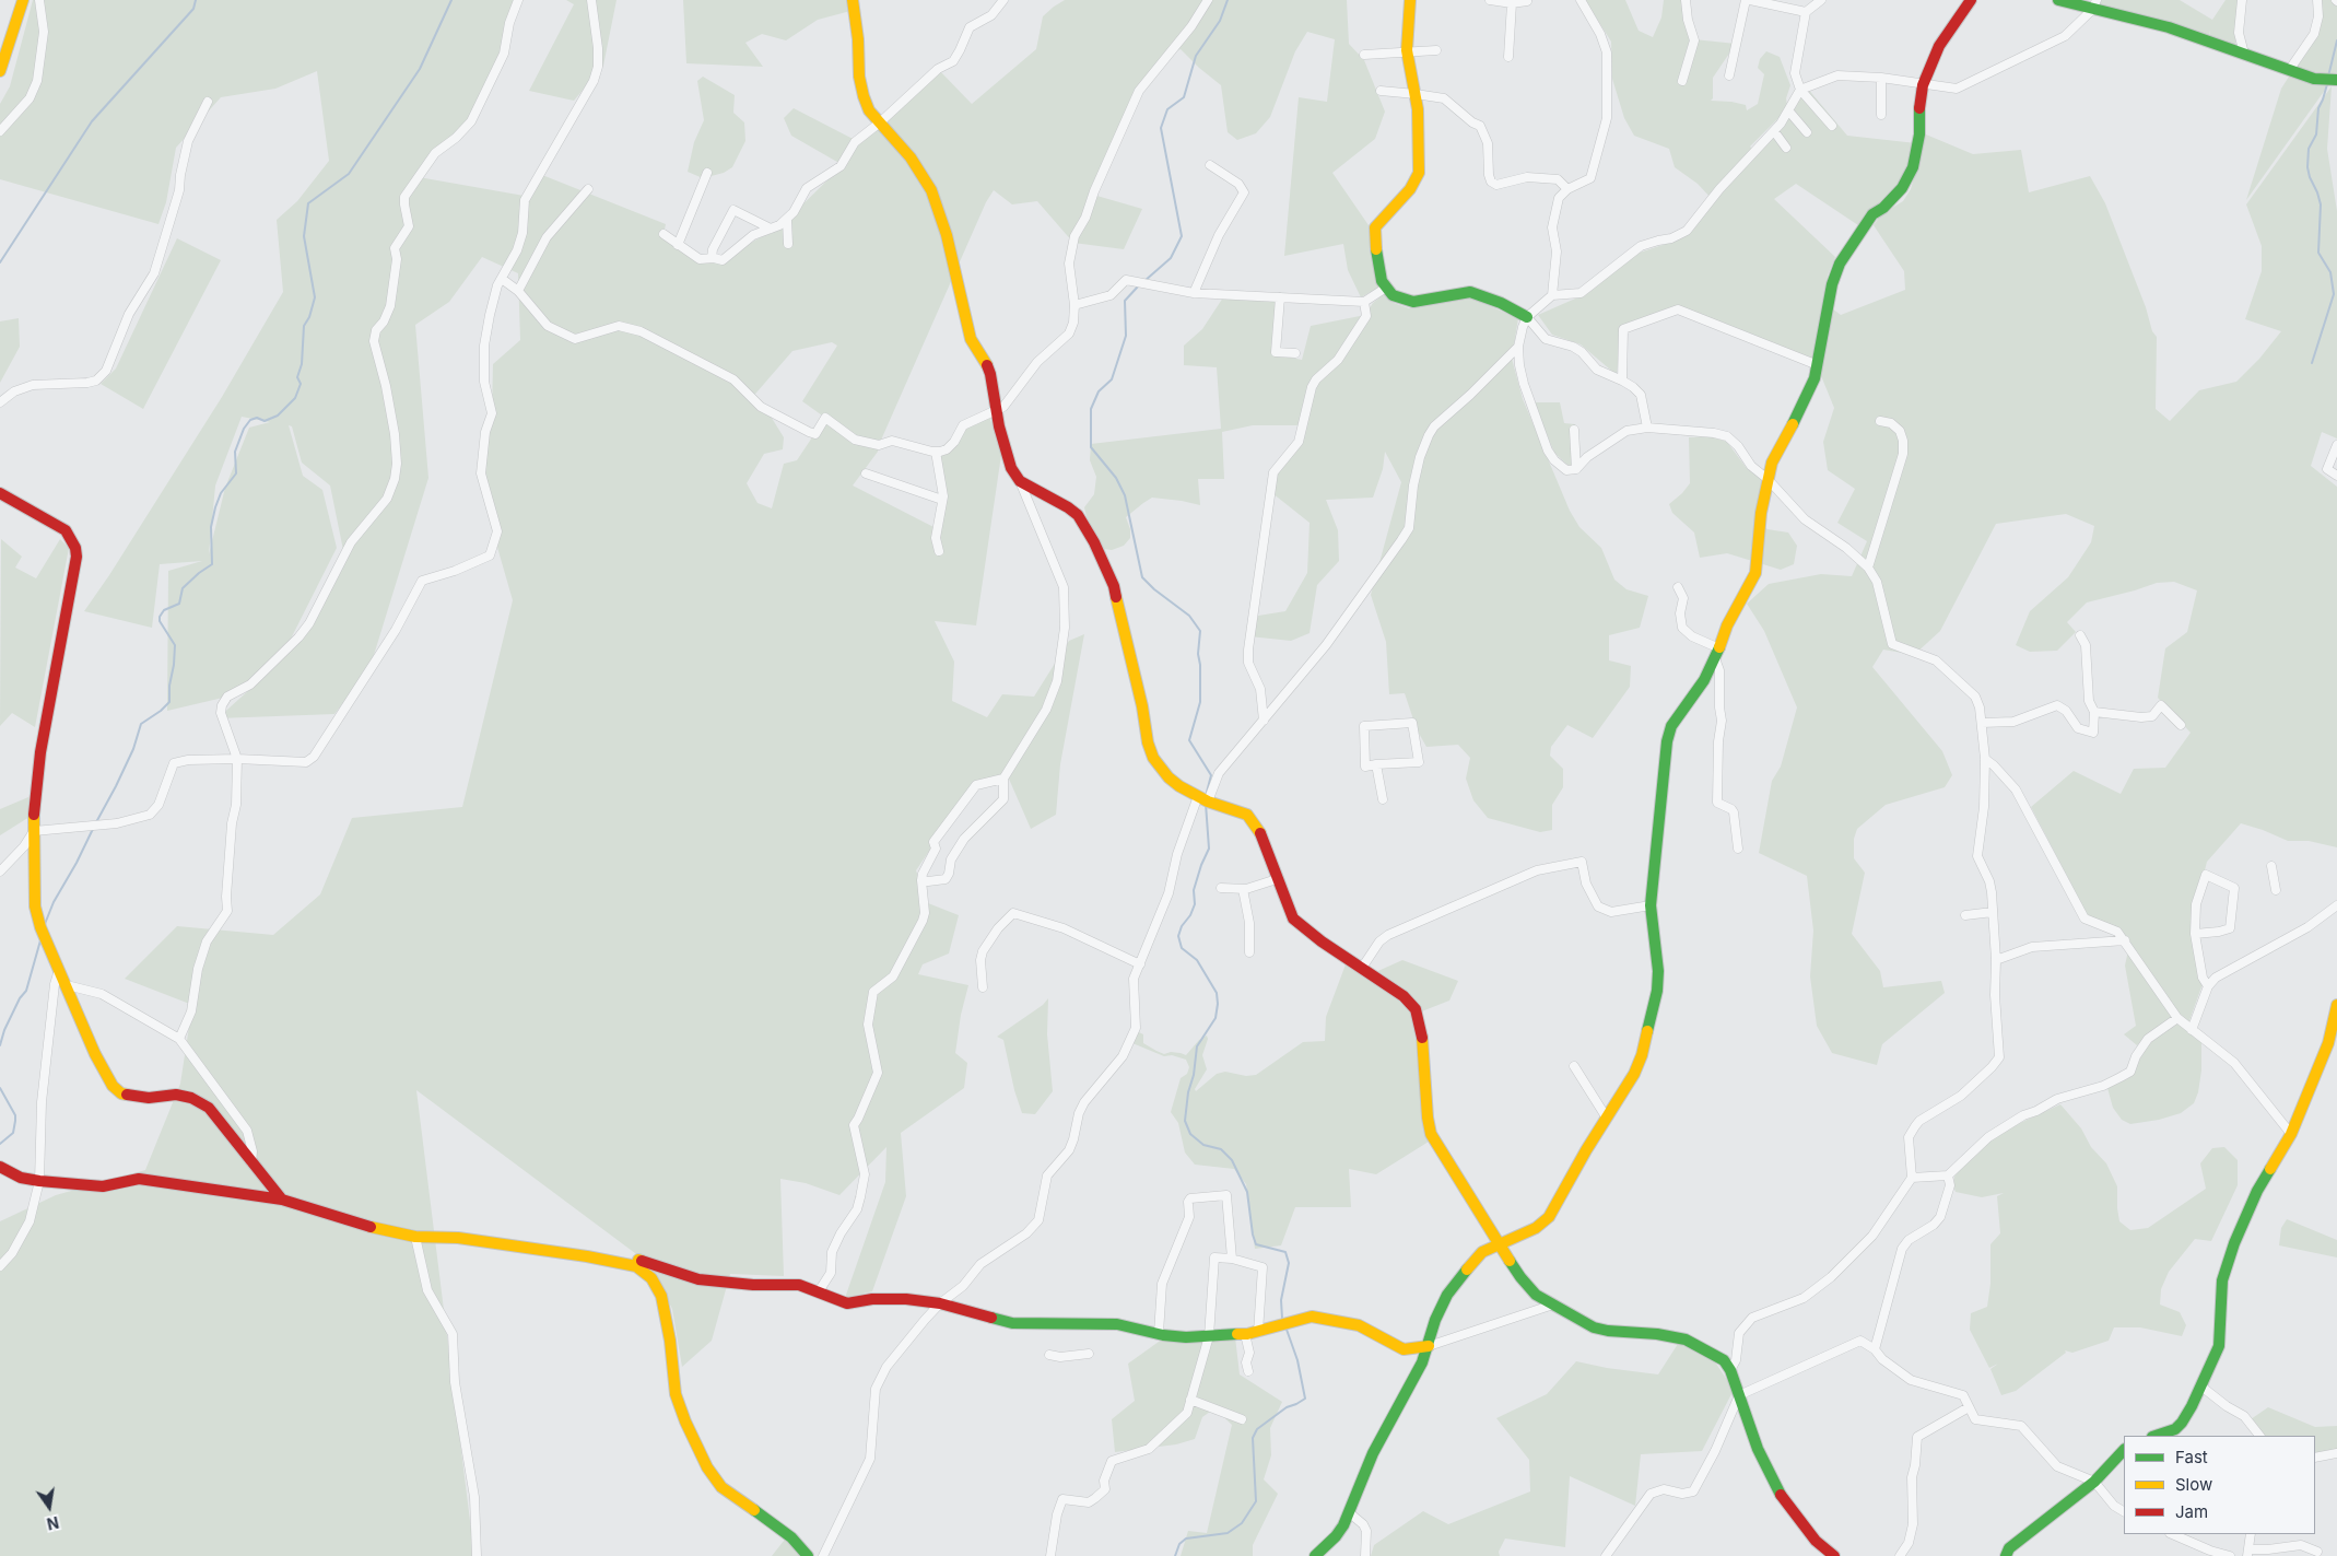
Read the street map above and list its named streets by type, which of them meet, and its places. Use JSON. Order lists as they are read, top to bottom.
{
  "legend": ["Fast", "Slow", "Jam"],
  "north": "bottom"
}
